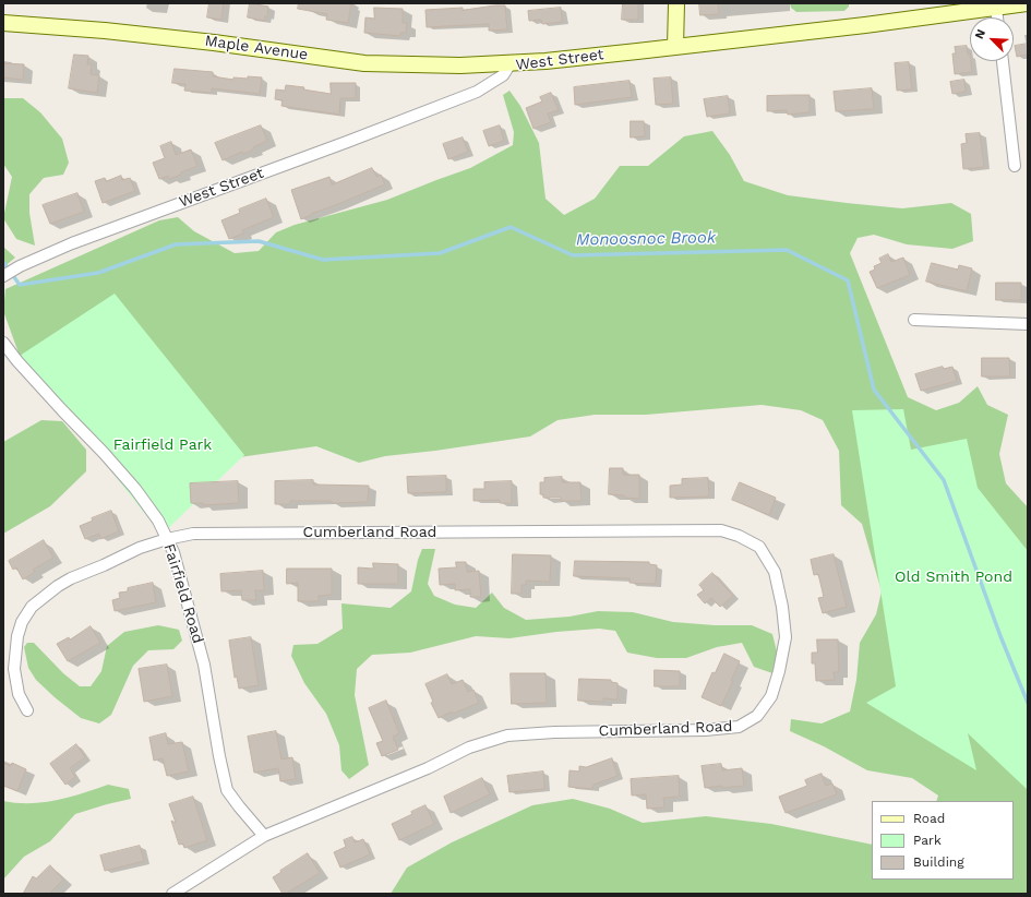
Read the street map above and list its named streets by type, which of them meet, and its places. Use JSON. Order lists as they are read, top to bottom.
{
  "streets": {
    "main road": ["Maple Avenue", "West Street"],
    "street": ["Cumberland Road", "Fairfield Road"]
  },
  "crossings": [
    ["Maple Avenue", "West Street"],
    ["Cumberland Road", "Fairfield Road"]
  ],
  "water": ["Monoosnoc Brook"],
  "parks": ["Fairfield Park", "Old Smith Pond"],
  "legend": ["Road", "Park", "Building"],
  "north": "top left"
}
